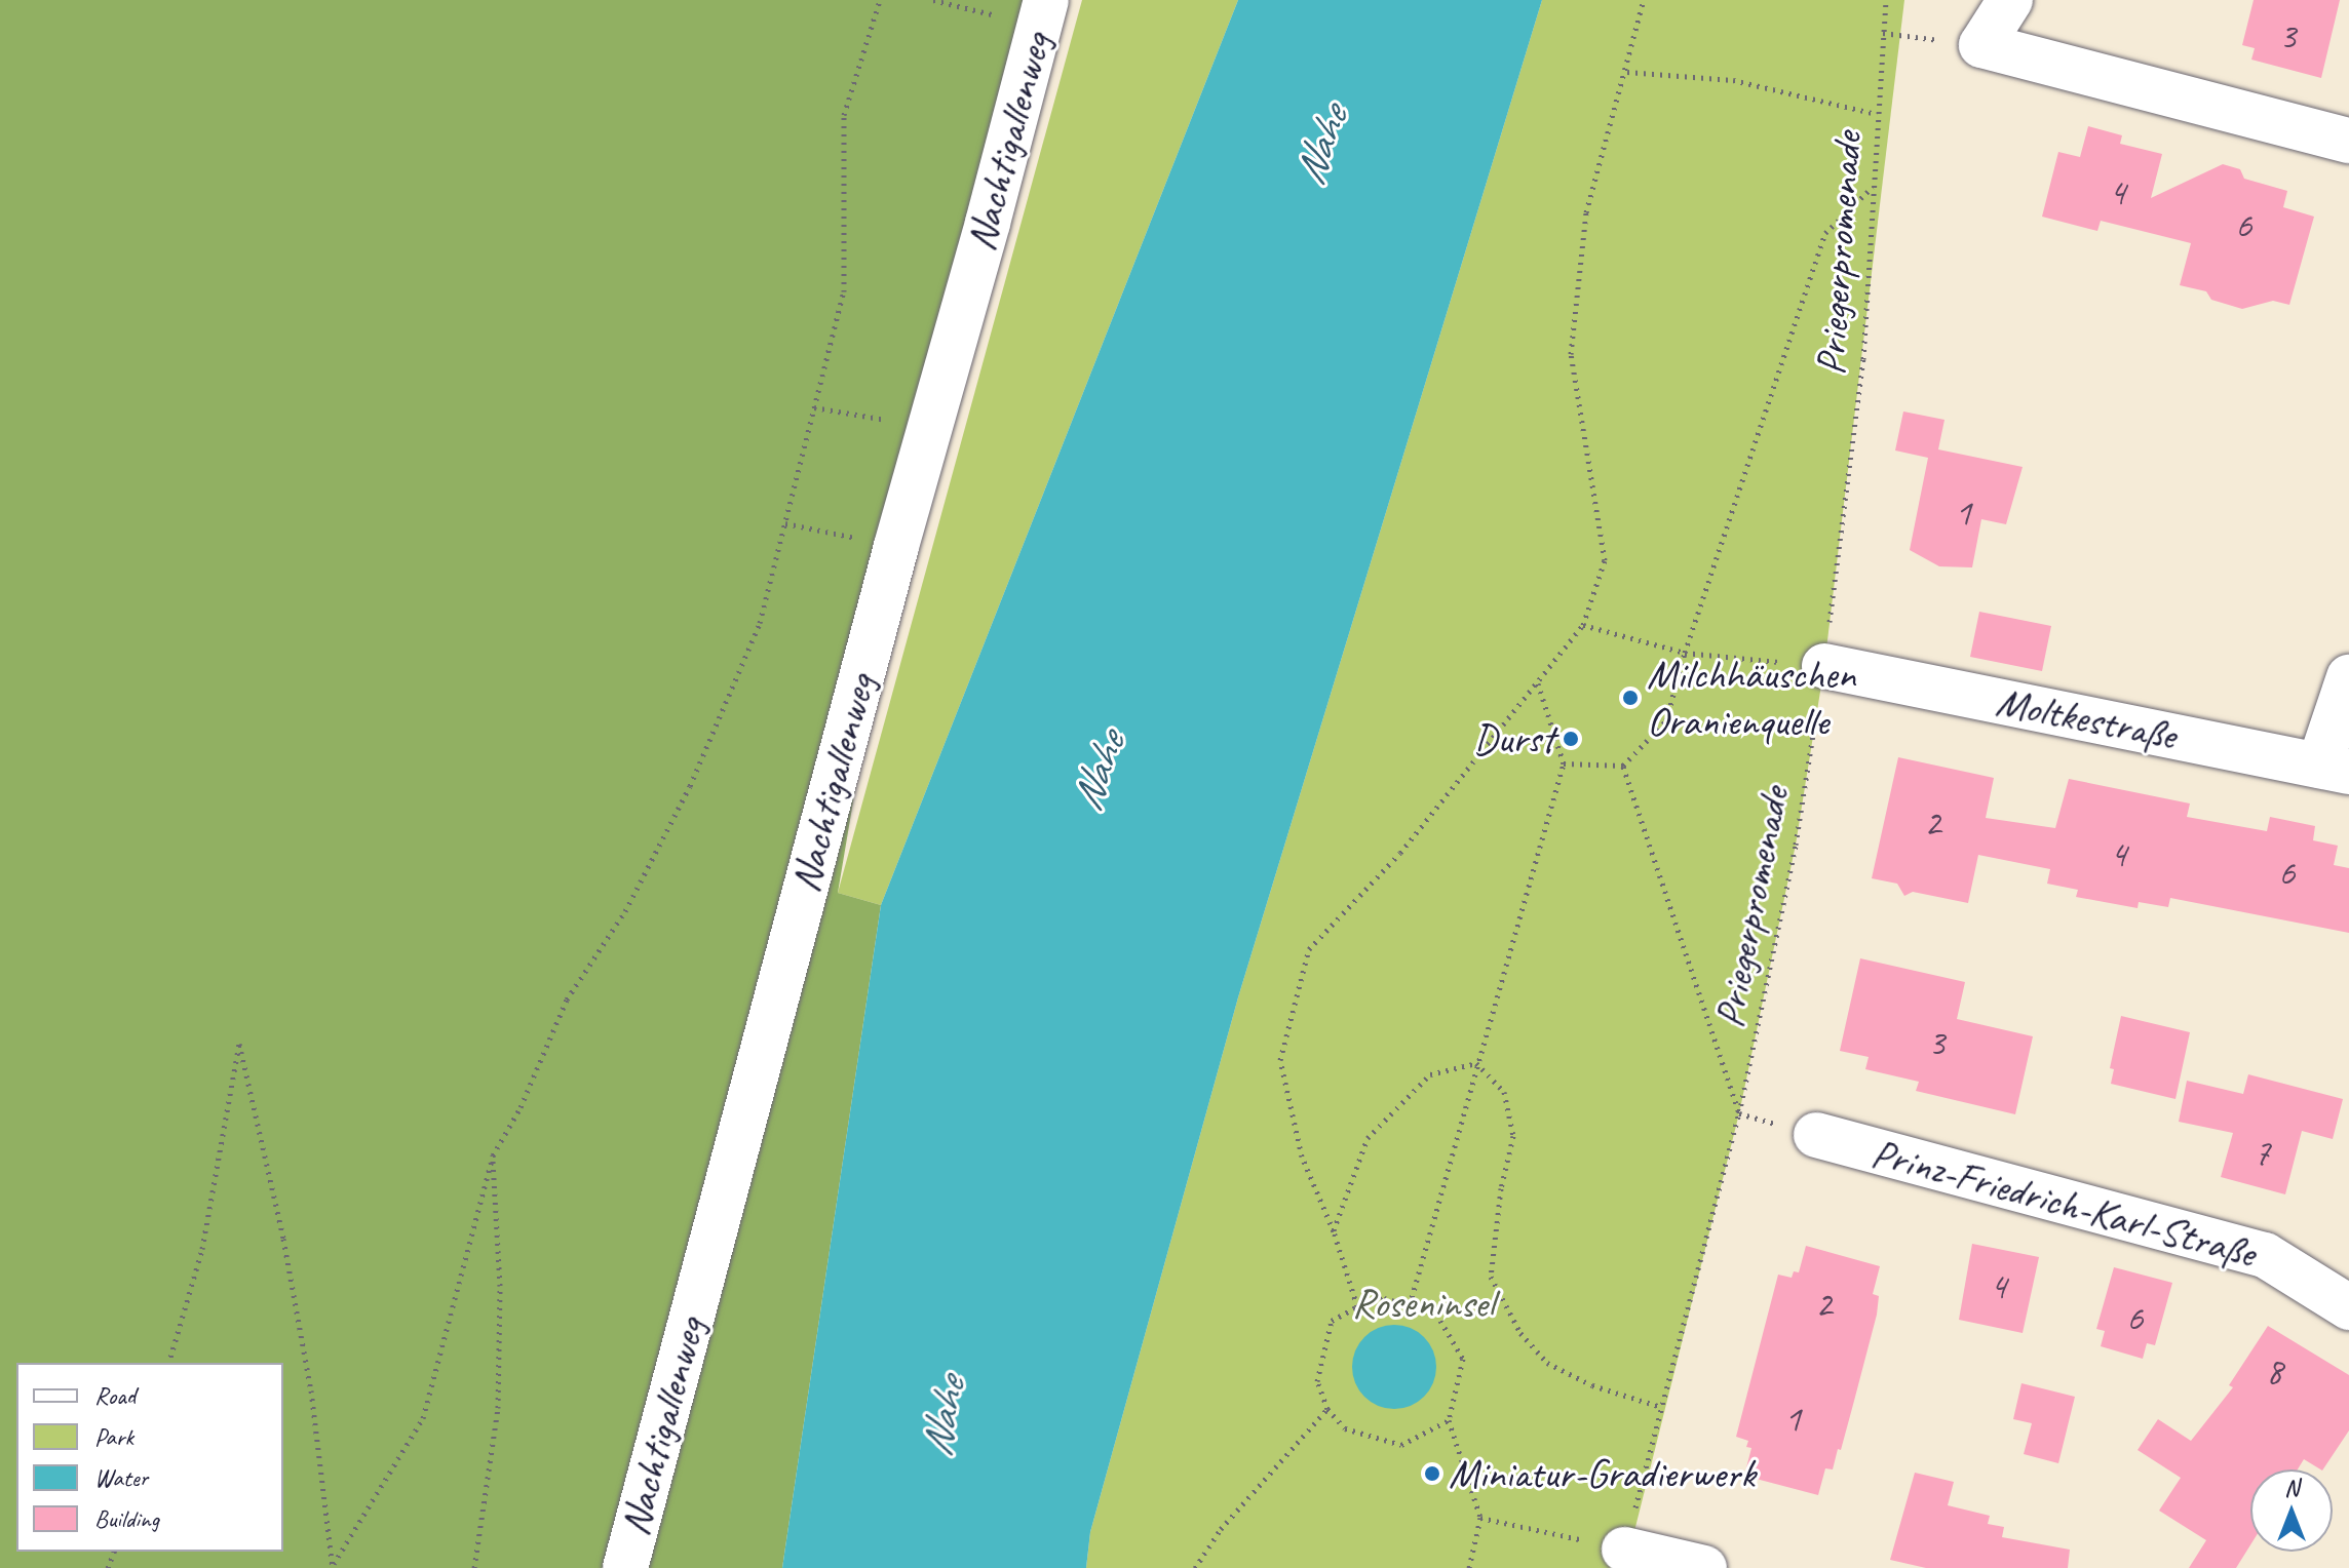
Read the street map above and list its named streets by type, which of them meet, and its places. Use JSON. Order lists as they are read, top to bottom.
{
  "streets": {
    "street": ["Nachtigallenweg", "Moltkestraße", "Prinz-Friedrich-Karl-Straße"],
    "path": ["Priegerpromenade"]
  },
  "crossings": [
    ["Priegerpromenade", "Moltkestraße"]
  ],
  "water": ["Nahe"],
  "parks": ["Roseninsel"],
  "places": ["Milchhäuschen Oranienquelle", "Durst", "Miniatur-Gradierwerk"],
  "house_numbers": [
    "3",
    "4",
    "6",
    "1",
    "2",
    "4",
    "6",
    "3",
    "7",
    "4",
    "2",
    "6",
    "8",
    "1"
  ],
  "legend": [
    "Road",
    "Park",
    "Water",
    "Building"
  ],
  "north": "top"
}
